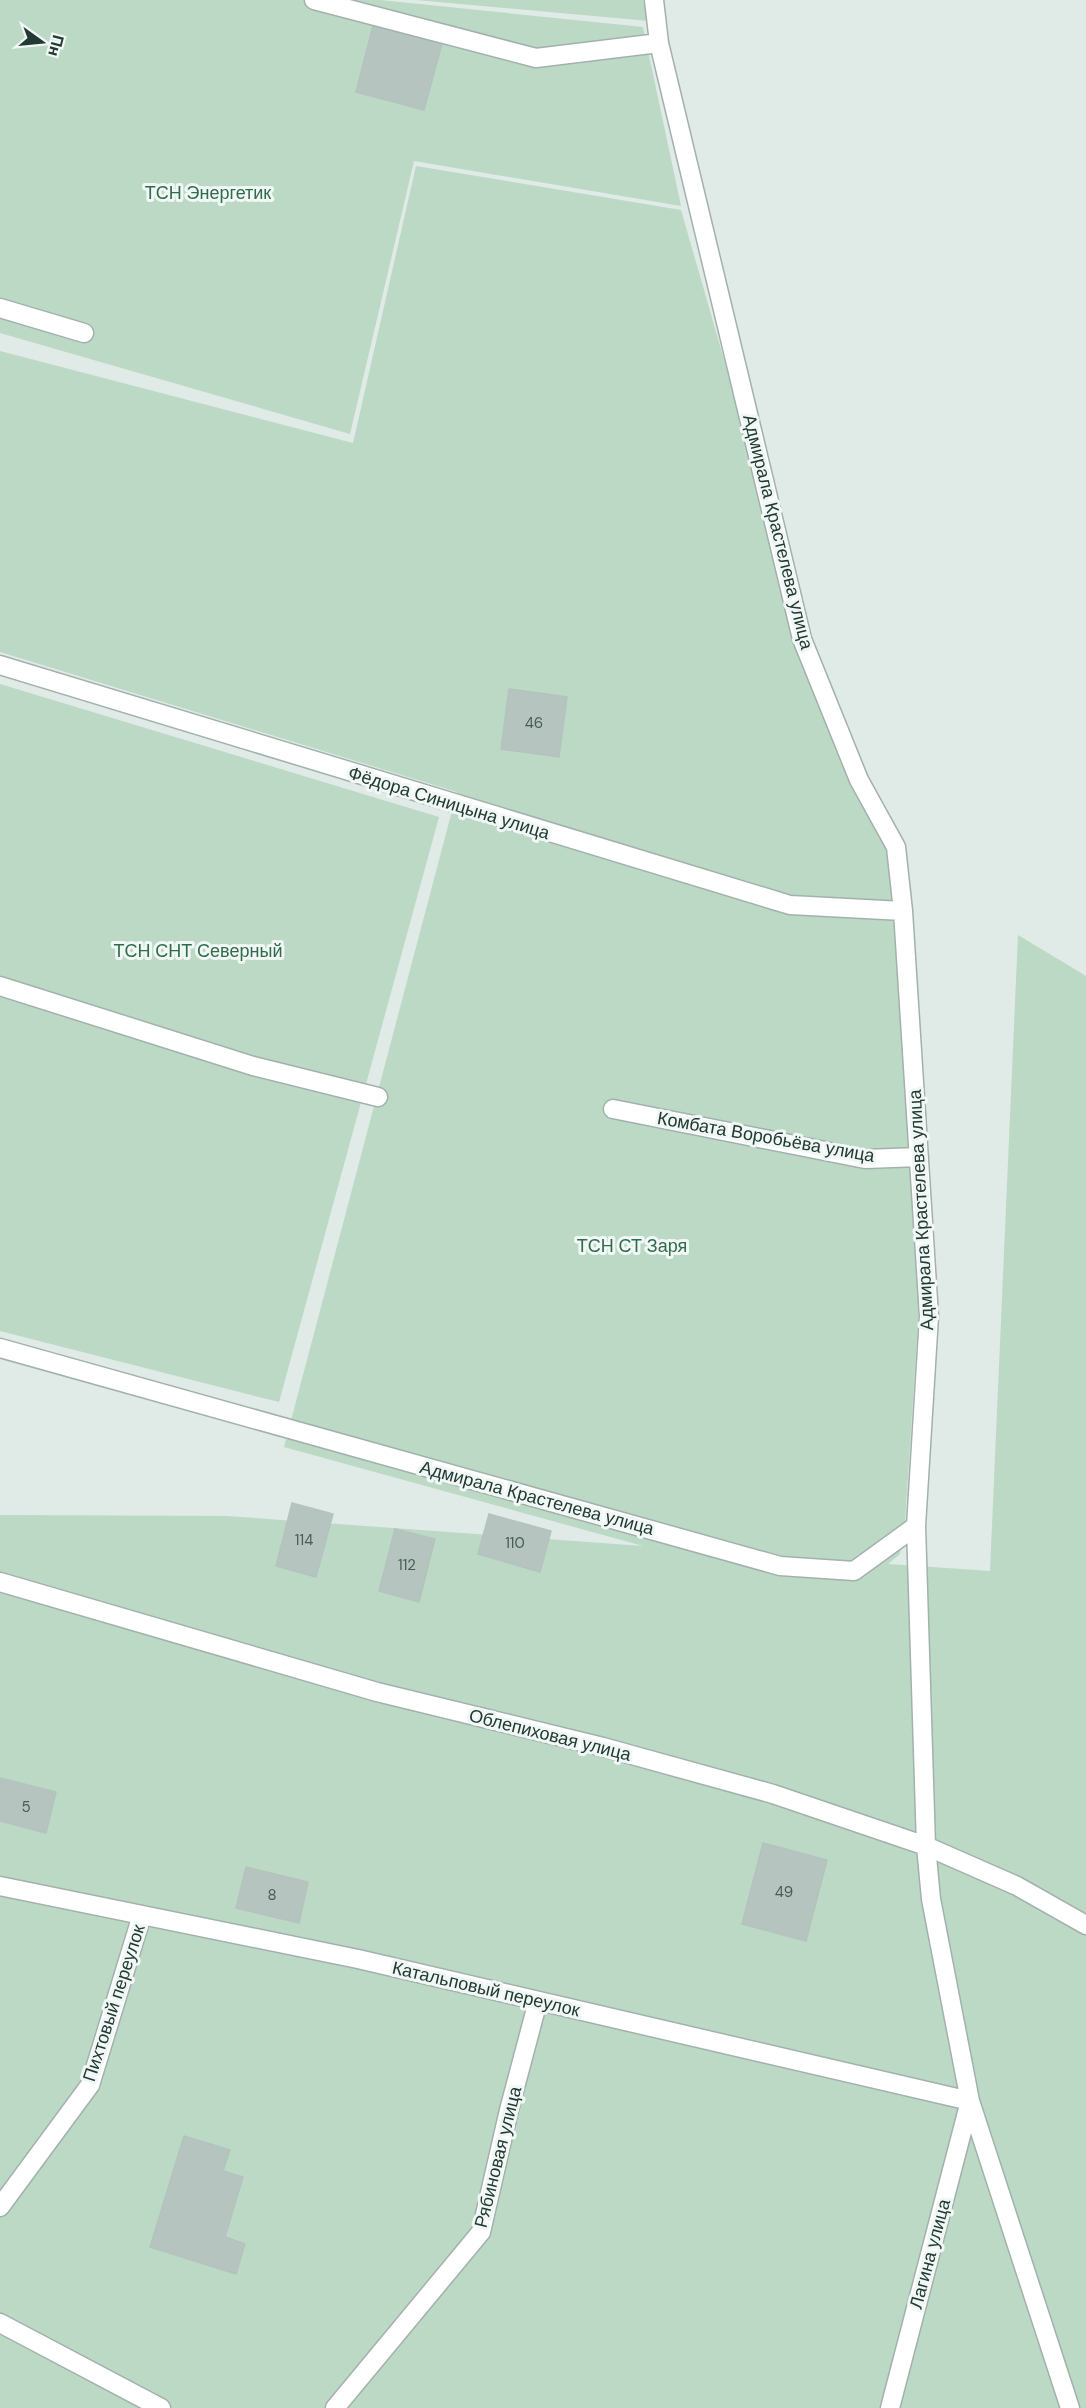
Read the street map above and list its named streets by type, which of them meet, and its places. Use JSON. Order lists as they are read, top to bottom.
{
  "streets": {
    "street": [
      "Адмирала Крастелева улица",
      "Фёдора Синицына улица",
      "Комбата Воробьёва улица",
      "Облепиховая улица",
      "Катальповый переулок",
      "Пихтовый переулок",
      "Рябиновая улица",
      "Лагина улица"
    ]
  },
  "crossings": [
    ["Адмирала Крастелева улица", "Фёдора Синицына улица"],
    ["Адмирала Крастелева улица", "Комбата Воробьёва улица"],
    ["Катальповый переулок", "Пихтовый переулок"],
    ["Катальповый переулок", "Рябиновая улица"],
    ["Катальповый переулок", "Лагина улица"]
  ],
  "parks": ["ТСН Энергетик", "ТСН СНТ Северный", "ТСН СТ Заря"],
  "house_numbers": [
    "46",
    "114",
    "110",
    "112",
    "5",
    "49",
    "8"
  ],
  "north": "right"
}
